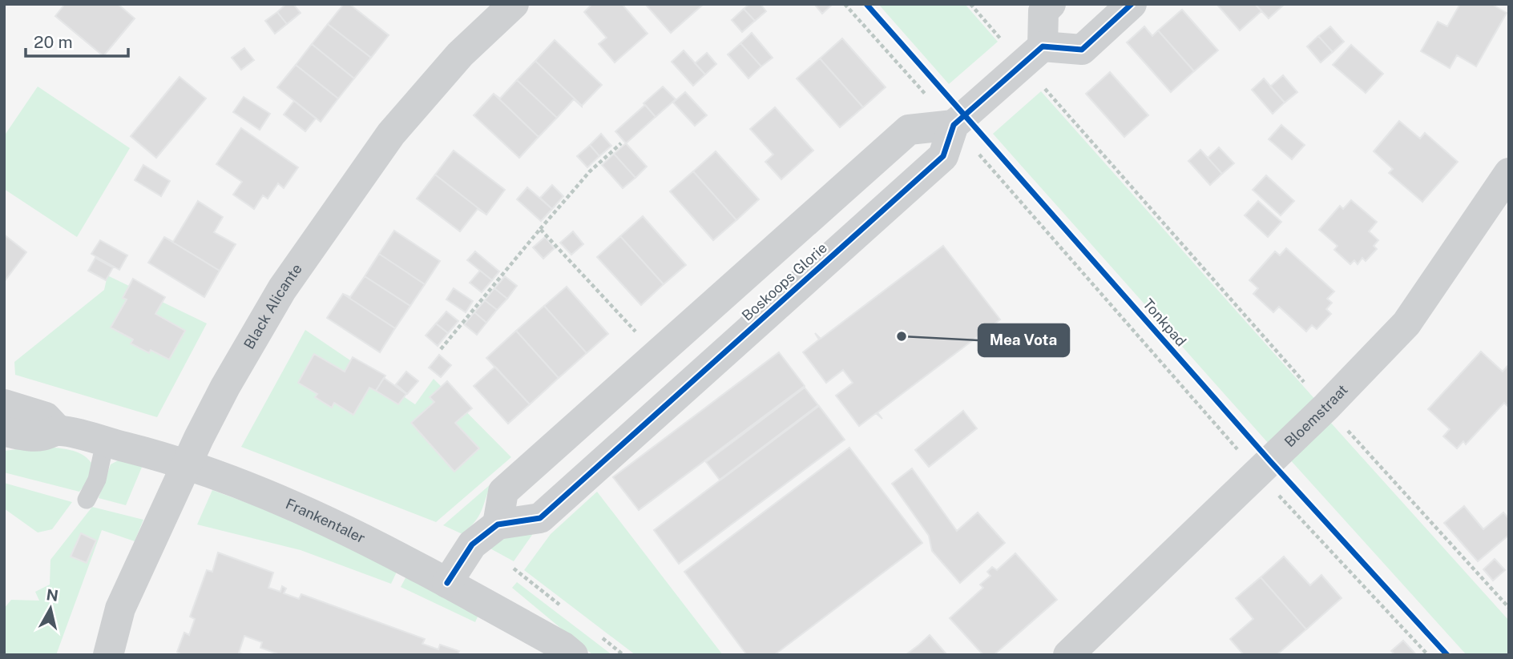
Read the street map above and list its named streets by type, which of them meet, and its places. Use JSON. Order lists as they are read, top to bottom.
{
  "streets": {
    "street": [
      "Boskoops Glorie",
      "Black Alicante",
      "Bloemstraat",
      "Frankentaler"
    ],
    "cycle path": ["Tonkpad"]
  },
  "crossings": [
    ["Black Alicante", "Frankentaler"]
  ],
  "places": ["Mea Vota"],
  "scale_bar": "20 m",
  "north": "top"
}
